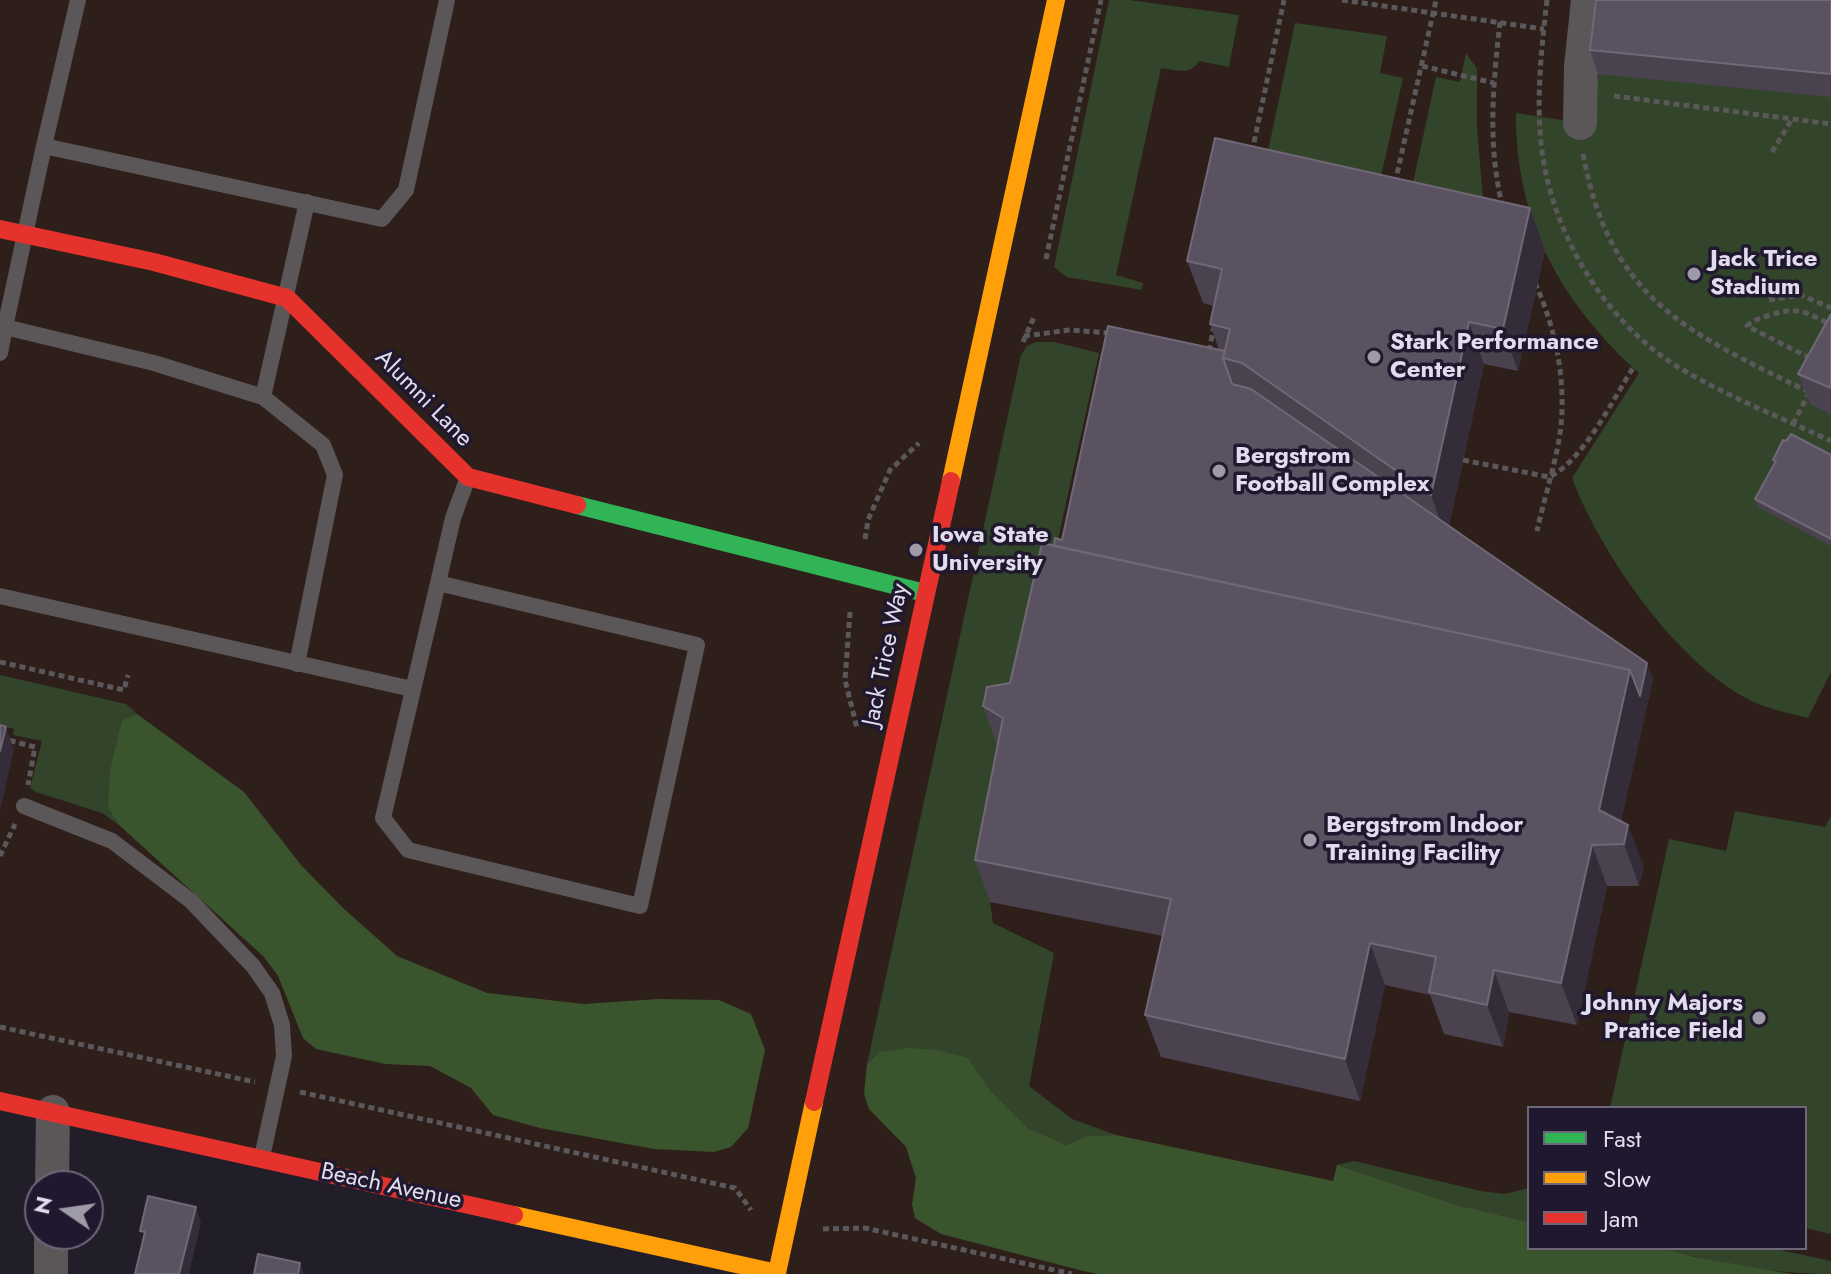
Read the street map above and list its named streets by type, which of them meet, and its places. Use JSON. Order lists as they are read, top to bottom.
{
  "streets": {
    "street": ["Alumni Lane", "Jack Trice Way", "Beach Avenue"]
  },
  "crossings": [
    ["Alumni Lane", "Jack Trice Way"],
    ["Jack Trice Way", "Beach Avenue"]
  ],
  "places": [
    "Jack Trice Stadium",
    "Stark Performance Center",
    "Bergstrom Football Complex",
    "Iowa State University",
    "Bergstrom Indoor Training Facility",
    "Johnny Majors Pratice Field"
  ],
  "legend": ["Fast", "Slow", "Jam"],
  "north": "left"
}
